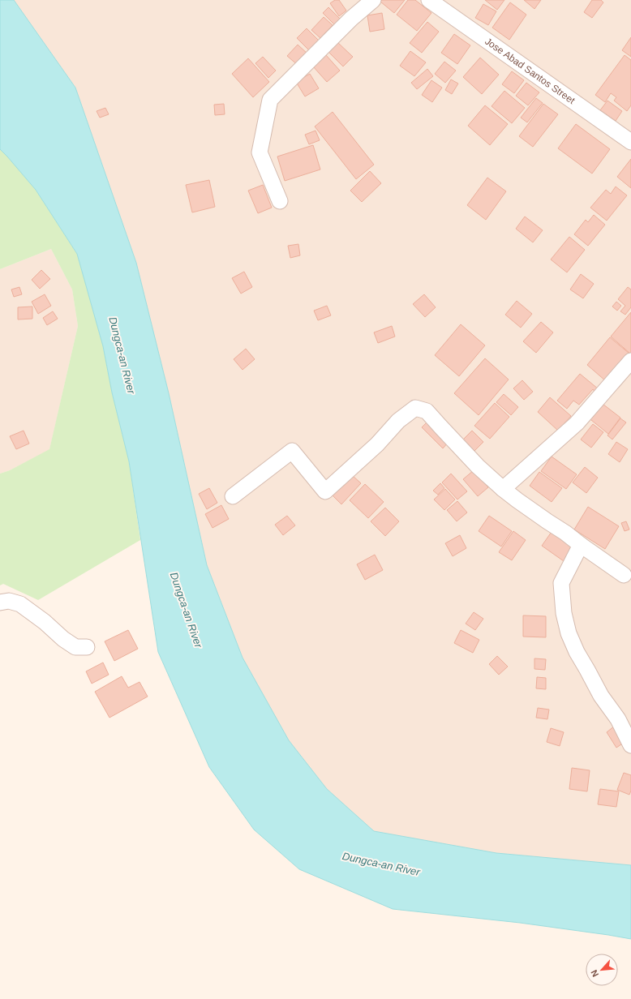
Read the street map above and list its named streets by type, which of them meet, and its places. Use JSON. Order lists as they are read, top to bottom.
{
  "streets": {
    "street": ["Jose Abad Santos Street"]
  },
  "water": ["Dungca-an River"],
  "north": "bottom left"
}
